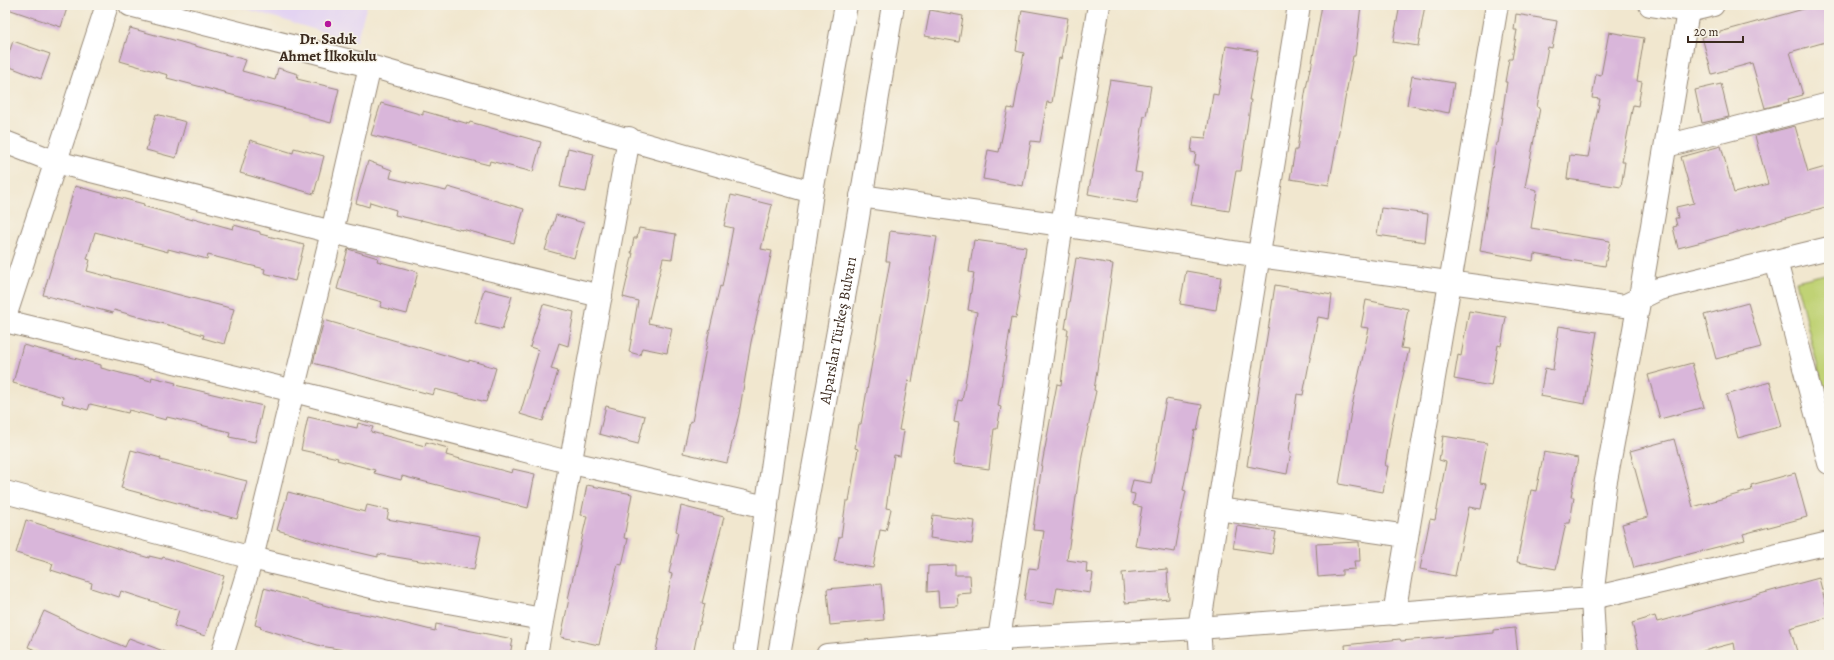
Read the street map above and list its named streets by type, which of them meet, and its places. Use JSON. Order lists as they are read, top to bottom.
{
  "streets": {
    "street": ["Alparslan Türkeş Bulvarı"]
  },
  "places": ["Dr. Sadık Ahmet İlkokulu"],
  "scale_bar": "20 m"
}
